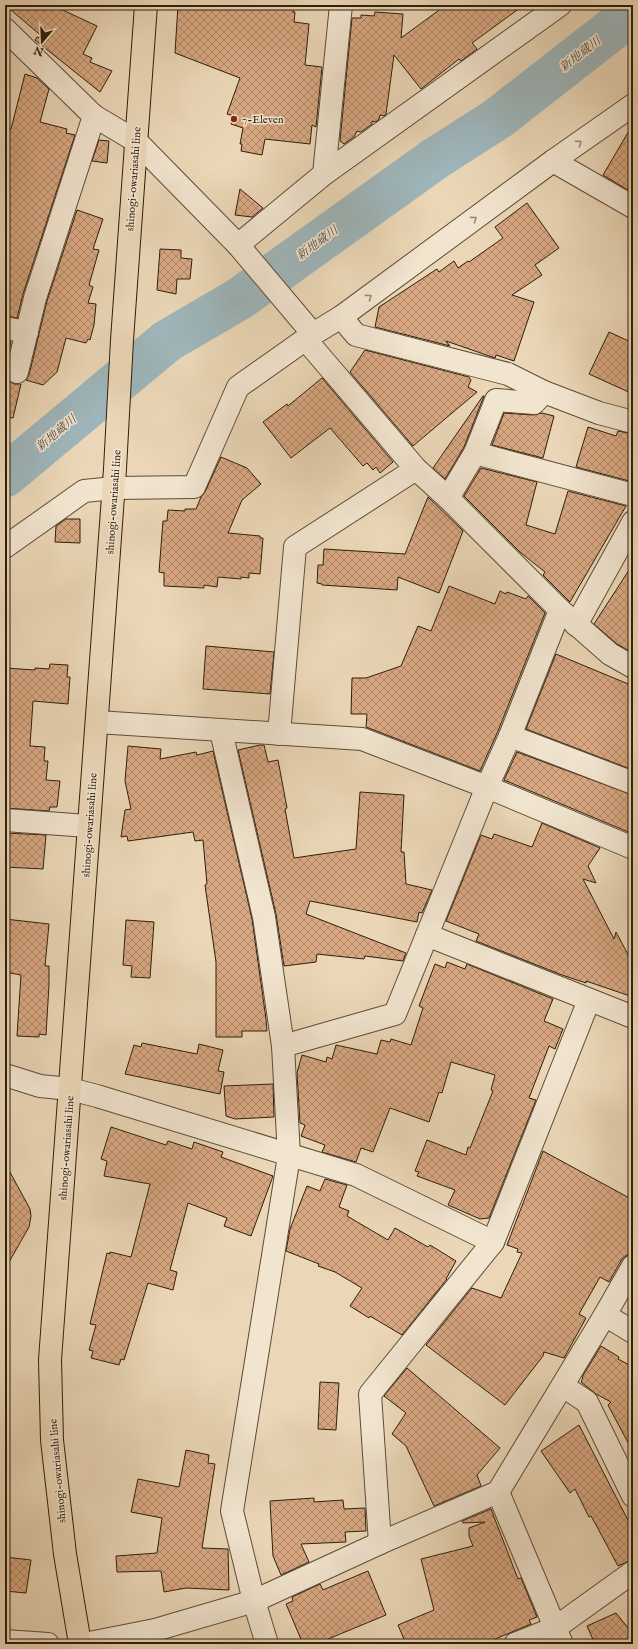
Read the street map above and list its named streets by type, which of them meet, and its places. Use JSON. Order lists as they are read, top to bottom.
{
  "streets": {
    "main road": ["shinogi-owariasahi line"]
  },
  "water": ["新地蔵川"],
  "places": ["7-Eleven"],
  "north": "bottom"
}
